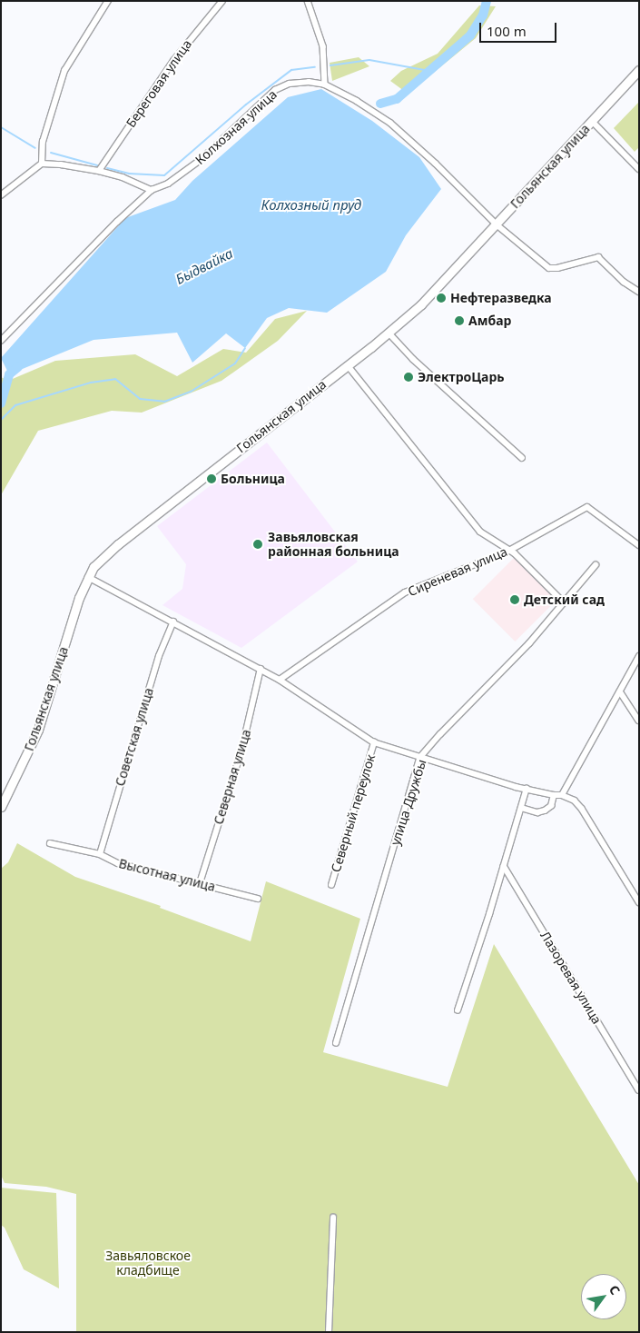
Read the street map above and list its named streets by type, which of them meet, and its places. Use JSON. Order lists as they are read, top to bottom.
{
  "streets": {
    "main road": ["Гольянская улица"],
    "street": [
      "Береговая улица",
      "Колхозная улица",
      "Сиреневая улица",
      "Советская улица",
      "Северная улица",
      "улица Дружбы",
      "Северный переулок",
      "Высотная улица",
      "Лазоревая улица"
    ]
  },
  "crossings": [
    ["Колхозная улица", "Гольянская улица"],
    ["Советская улица", "Высотная улица"],
    ["Северная улица", "Высотная улица"]
  ],
  "water": ["Колхозный пруд", "Быдвайка"],
  "parks": ["Завьяловское кладбище"],
  "places": [
    "Нефтеразведка",
    "Амбар",
    "ЭлектроЦарь",
    "Больница",
    "Завьяловская районная больница",
    "Детский сад"
  ],
  "scale_bar": "100 m",
  "north": "top right"
}
